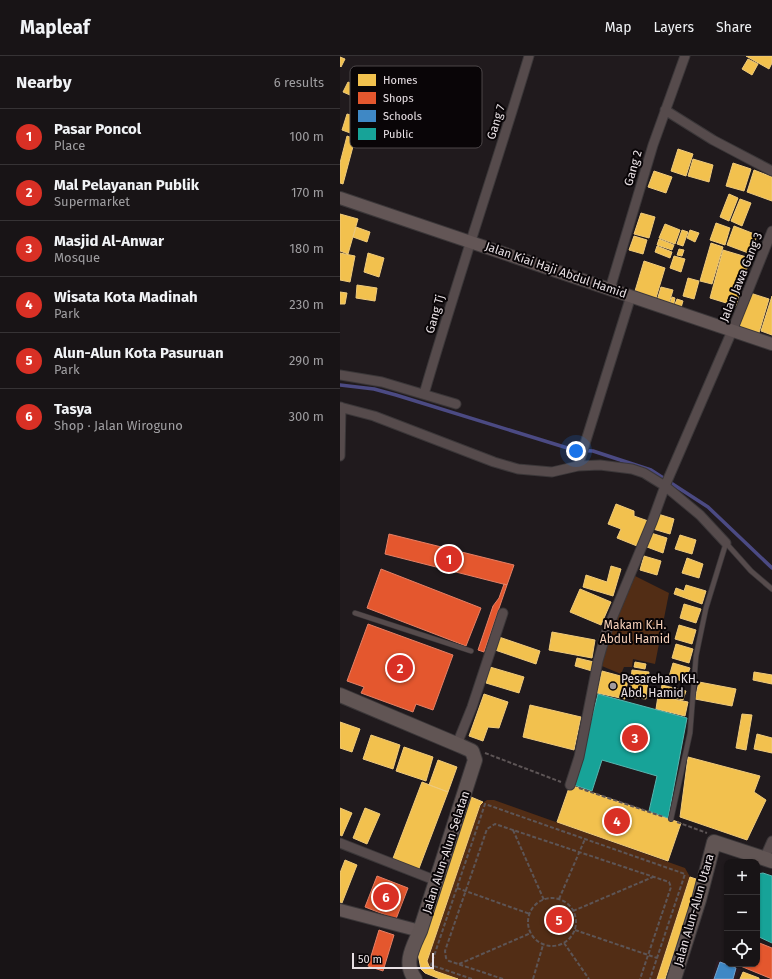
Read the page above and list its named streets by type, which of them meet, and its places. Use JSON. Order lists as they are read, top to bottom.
{
  "streets": {
    "main road": ["Jalan Alun-Alun Selatan", "Jalan Alun-Alun Utara"],
    "street": [
      "Gang 7",
      "Gang 2",
      "Jalan Kiai Haji Abdul Hamid",
      "Jalan Jawa Gang 3",
      "Gang Tj"
    ]
  },
  "crossings": [
    ["Gang 7", "Jalan Kiai Haji Abdul Hamid"],
    ["Gang 7", "Gang Tj"],
    ["Gang 2", "Jalan Kiai Haji Abdul Hamid"],
    ["Jalan Kiai Haji Abdul Hamid", "Jalan Jawa Gang 3"],
    ["Jalan Kiai Haji Abdul Hamid", "Gang Tj"]
  ],
  "parks": ["Makam K.H. Abdul Hamid"],
  "places": ["Pesarehan KH. Abd. Hamid"],
  "legend": [
    "Homes",
    "Shops",
    "Schools",
    "Public"
  ],
  "scale_bar": "50 m",
  "page": {
    "header": "Mapleaf",
    "nav": ["Map", "Layers", "Share"],
    "heading": ["Nearby", "6 results"],
    "list": [
      {
        "mark": "1",
        "name": "Pasar Poncol",
        "note": "Place",
        "value": "100 m"
      },
      {
        "mark": "2",
        "name": "Mal Pelayanan Publik",
        "note": "Supermarket",
        "value": "170 m"
      },
      {
        "mark": "3",
        "name": "Masjid Al-Anwar",
        "note": "Mosque",
        "value": "180 m"
      },
      {
        "mark": "4",
        "name": "Wisata Kota Madinah",
        "note": "Park",
        "value": "230 m"
      },
      {
        "mark": "5",
        "name": "Alun-Alun Kota Pasuruan",
        "note": "Park",
        "value": "290 m"
      },
      {
        "mark": "6",
        "name": "Tasya",
        "note": "Shop · Jalan Wiroguno",
        "value": "300 m"
      }
    ],
    "pins": [
      "1",
      "2",
      "3",
      "4",
      "6",
      "5"
    ],
    "map_buttons": ["+", "−"],
    "scale": "50 m"
  }
}
